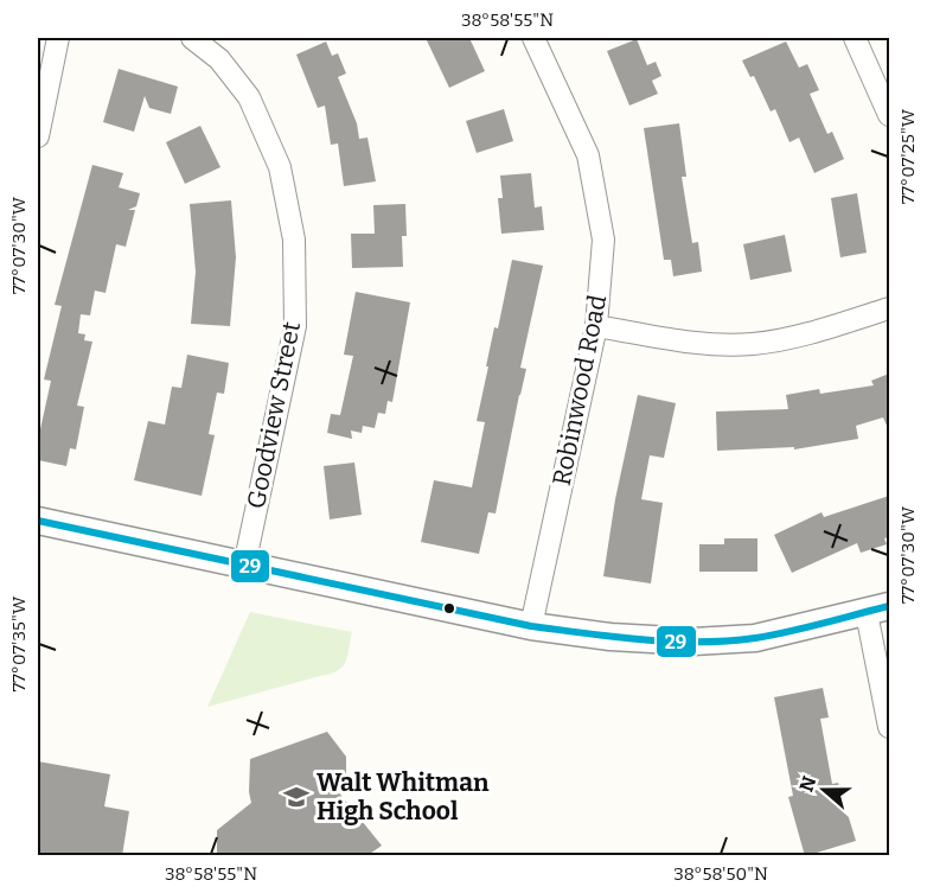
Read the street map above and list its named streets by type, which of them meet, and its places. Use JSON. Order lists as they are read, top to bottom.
{
  "streets": {
    "street": ["Robinwood Road", "Goodview Street"]
  },
  "places": {
    "school or university": ["Walt Whitman High School"]
  },
  "lines": ["transit line 29"],
  "north": "left",
  "coordinates": [
    "38°58'55\"N",
    "77°07'25\"W",
    "77°07'30\"W",
    "77°07'35\"W",
    "38°58'50\"N"
  ]
}
